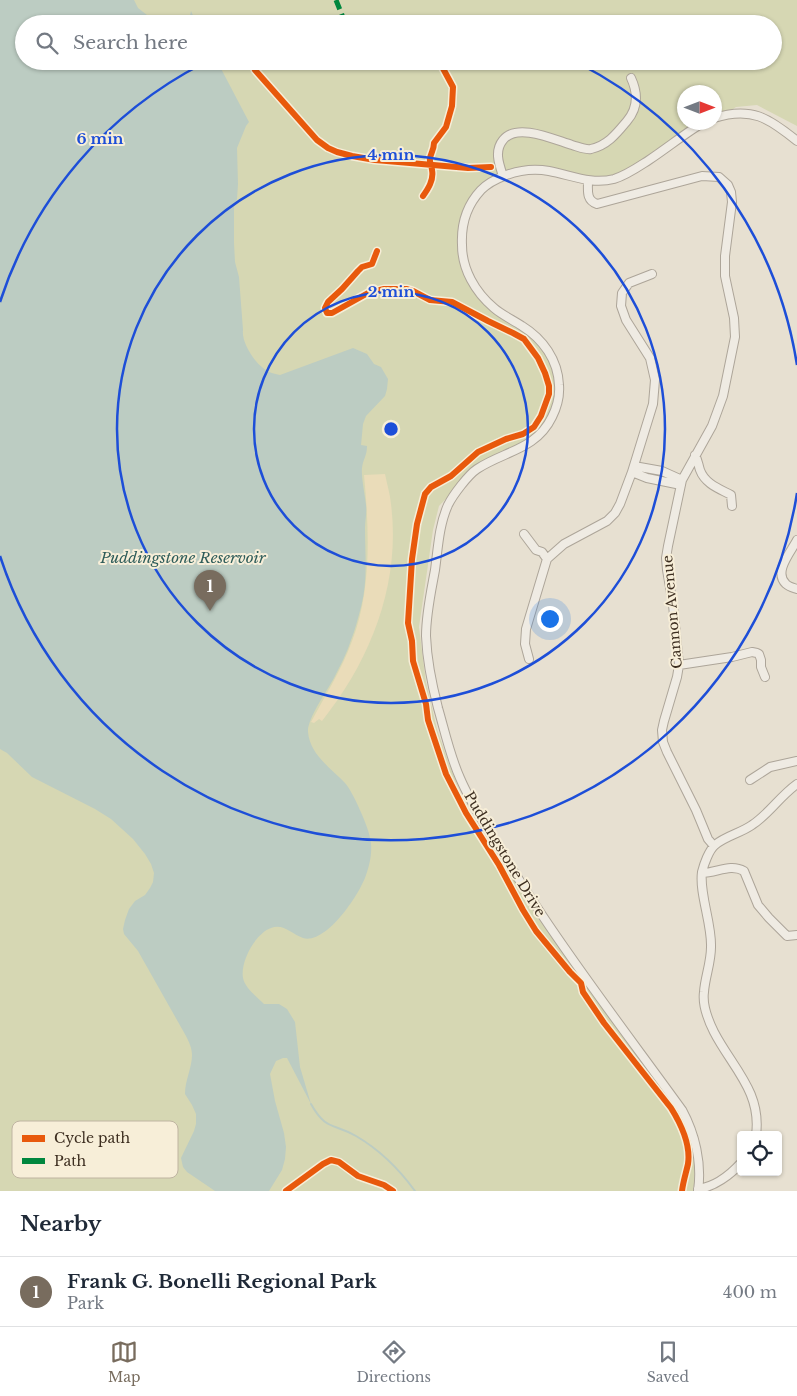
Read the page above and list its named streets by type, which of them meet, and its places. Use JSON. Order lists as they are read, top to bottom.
{
  "streets": {
    "street": ["Cannon Avenue", "Puddingstone Drive"]
  },
  "crossings": [
    ["Cannon Avenue", "Puddingstone Drive"]
  ],
  "water": ["Puddingstone Reservoir"],
  "legend": ["Cycle path", "Path"],
  "north": "right",
  "page": {
    "search": "Search here",
    "pins": "1",
    "heading": "Nearby",
    "list": [
      {
        "mark": "1",
        "name": "Frank G. Bonelli Regional Park",
        "note": "Park",
        "value": "400 m"
      }
    ],
    "nav": ["Map", "Directions", "Saved"]
  },
  "rings": ["6 min", "4 min", "2 min"]
}
